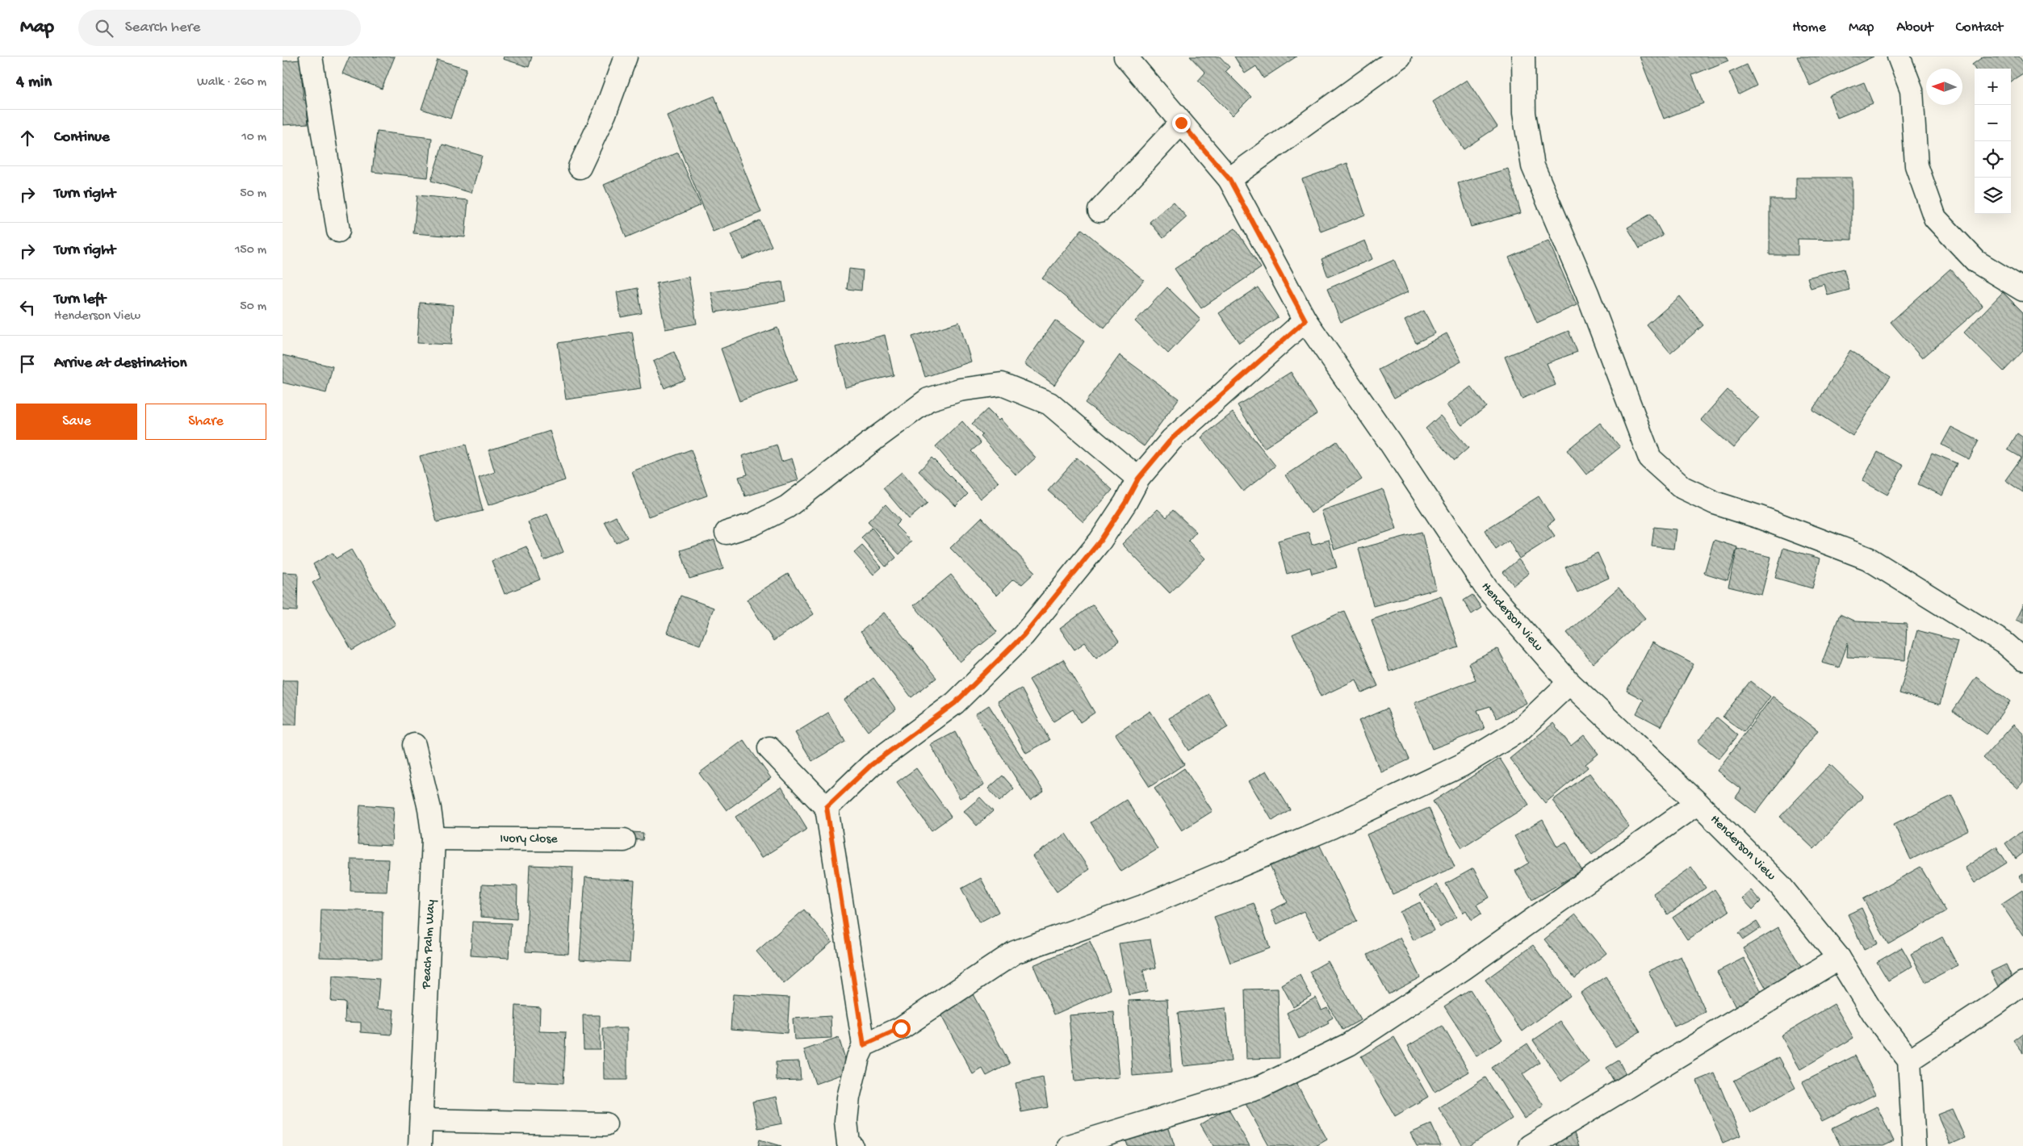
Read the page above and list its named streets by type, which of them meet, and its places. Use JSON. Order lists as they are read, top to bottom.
{
  "streets": {
    "street": ["Henderson View", "Ivory Close", "Peach Palm Way"]
  },
  "crossings": [
    ["Ivory Close", "Peach Palm Way"]
  ],
  "north": "left",
  "page": {
    "header": "Map",
    "search": "Search here",
    "nav": [
      "Home",
      "Map",
      "About",
      "Contact"
    ],
    "heading": ["4 min", "Walk · 260 m"],
    "map_buttons": ["+", "−"],
    "list": [
      ["Continue", "10 m"],
      ["Turn right", "50 m"],
      ["Turn right", "150 m"],
      ["Turn left", "Henderson View", "50 m"],
      "Arrive at destination"
    ],
    "buttons": ["Save", "Share"]
  }
}
